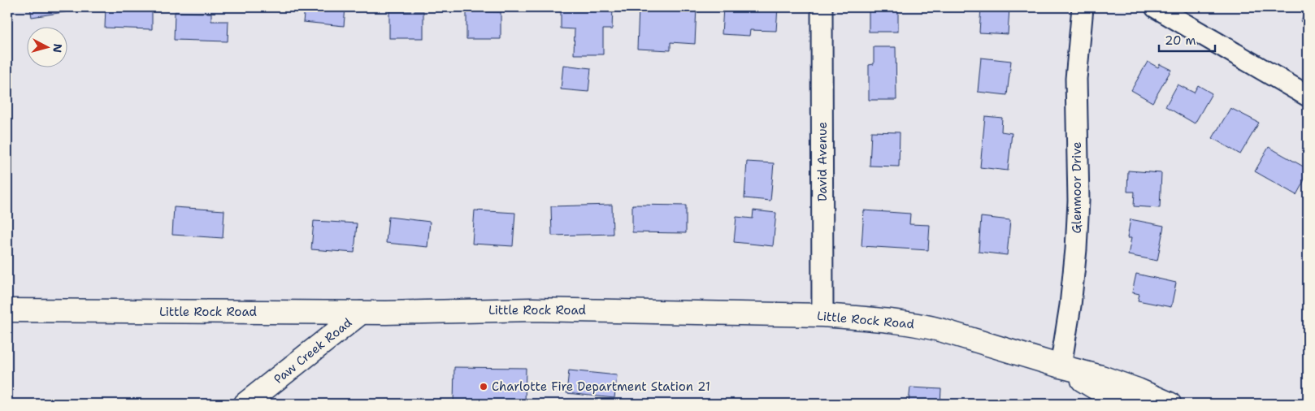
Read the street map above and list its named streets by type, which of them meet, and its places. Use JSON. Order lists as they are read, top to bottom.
{
  "streets": {
    "main road": ["Little Rock Road", "Paw Creek Road"],
    "street": ["David Avenue", "Glenmoor Drive"]
  },
  "crossings": [
    ["David Avenue", "Little Rock Road"],
    ["Glenmoor Drive", "Little Rock Road"],
    ["Little Rock Road", "Paw Creek Road"]
  ],
  "places": ["Charlotte Fire Department Station 21"],
  "scale_bar": "20 m",
  "north": "right"
}
